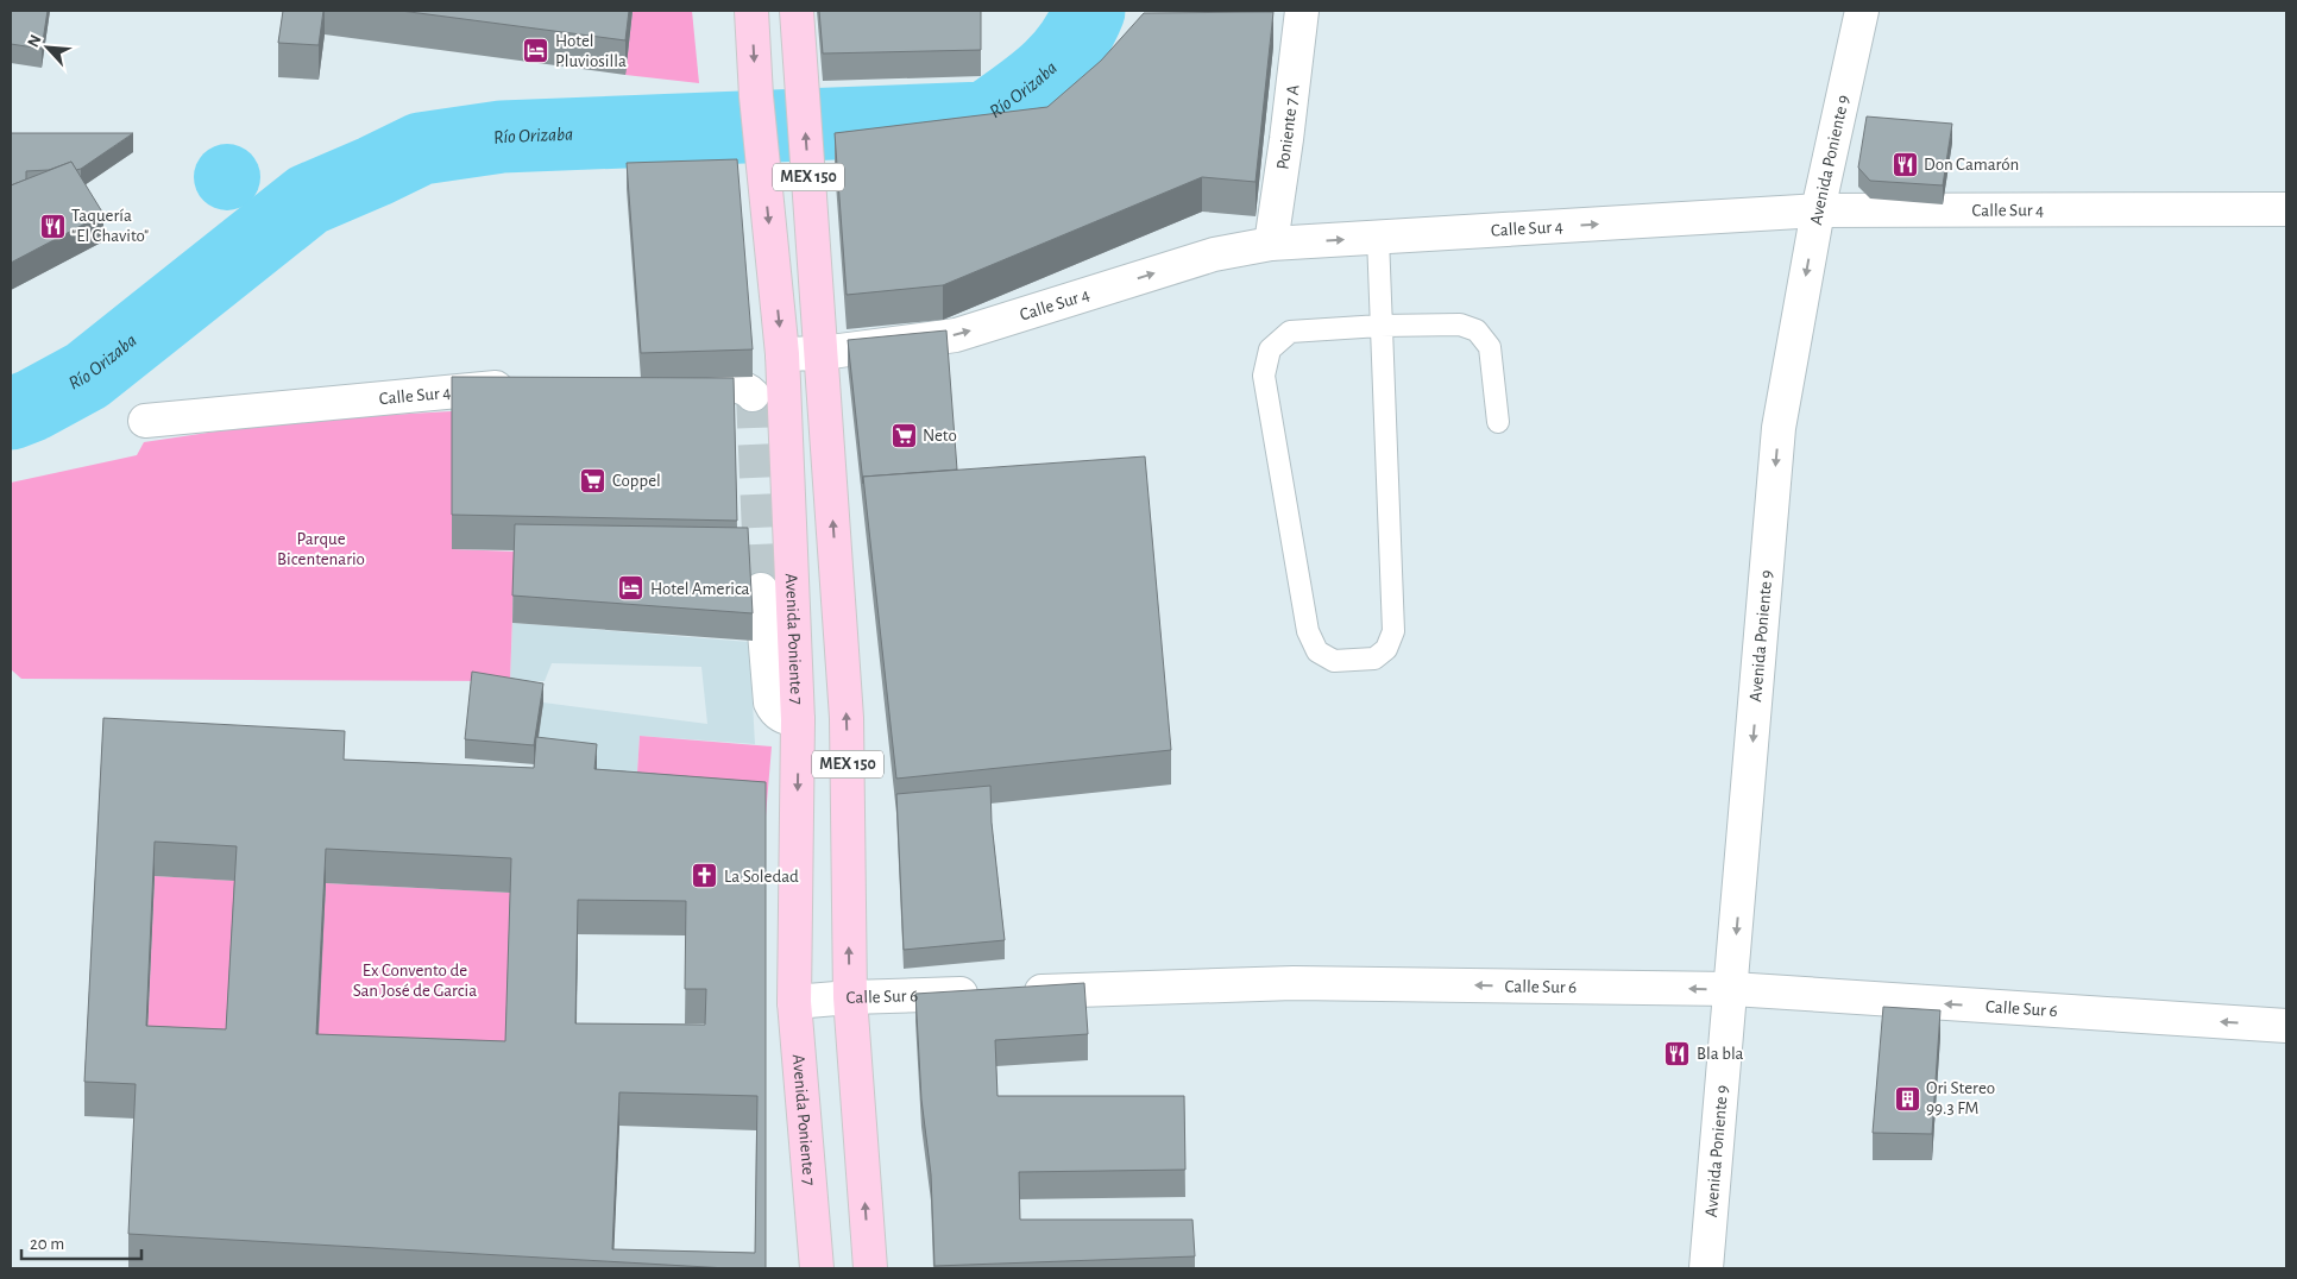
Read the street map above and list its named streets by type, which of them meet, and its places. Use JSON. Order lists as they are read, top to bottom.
{
  "streets": {
    "main road": ["MEX 150", "Avenida Poniente 7"],
    "street": [
      "Poniente 7 A",
      "Avenida Poniente 9",
      "Calle Sur 4",
      "Calle Sur 6"
    ]
  },
  "crossings": [
    ["Poniente 7 A", "Calle Sur 4"],
    ["Avenida Poniente 9", "Calle Sur 4"],
    ["Avenida Poniente 9", "Calle Sur 6"],
    ["MEX 150", "Calle Sur 4"],
    ["MEX 150", "Calle Sur 6"],
    ["Calle Sur 4", "Avenida Poniente 7"],
    ["Avenida Poniente 7", "Calle Sur 6"]
  ],
  "one_way": ["Avenida Poniente 9", "Calle Sur 4", "Calle Sur 6"],
  "water": ["Río Orizaba"],
  "parks": ["Parque Bicentenario", "Ex Convento de San José de Garcia"],
  "places": {
    "hotel": ["Hotel Pluviosilla", "Hotel America"],
    "restaurant": ["Don Camarón", "Taquería \"El Chavito\"", "Bla bla"],
    "supermarket": ["Neto", "Coppel"],
    "church": ["La Soledad"],
    "building": ["Ori Stereo 99.3 FM"]
  },
  "scale_bar": "20 m",
  "north": "top left"
}
